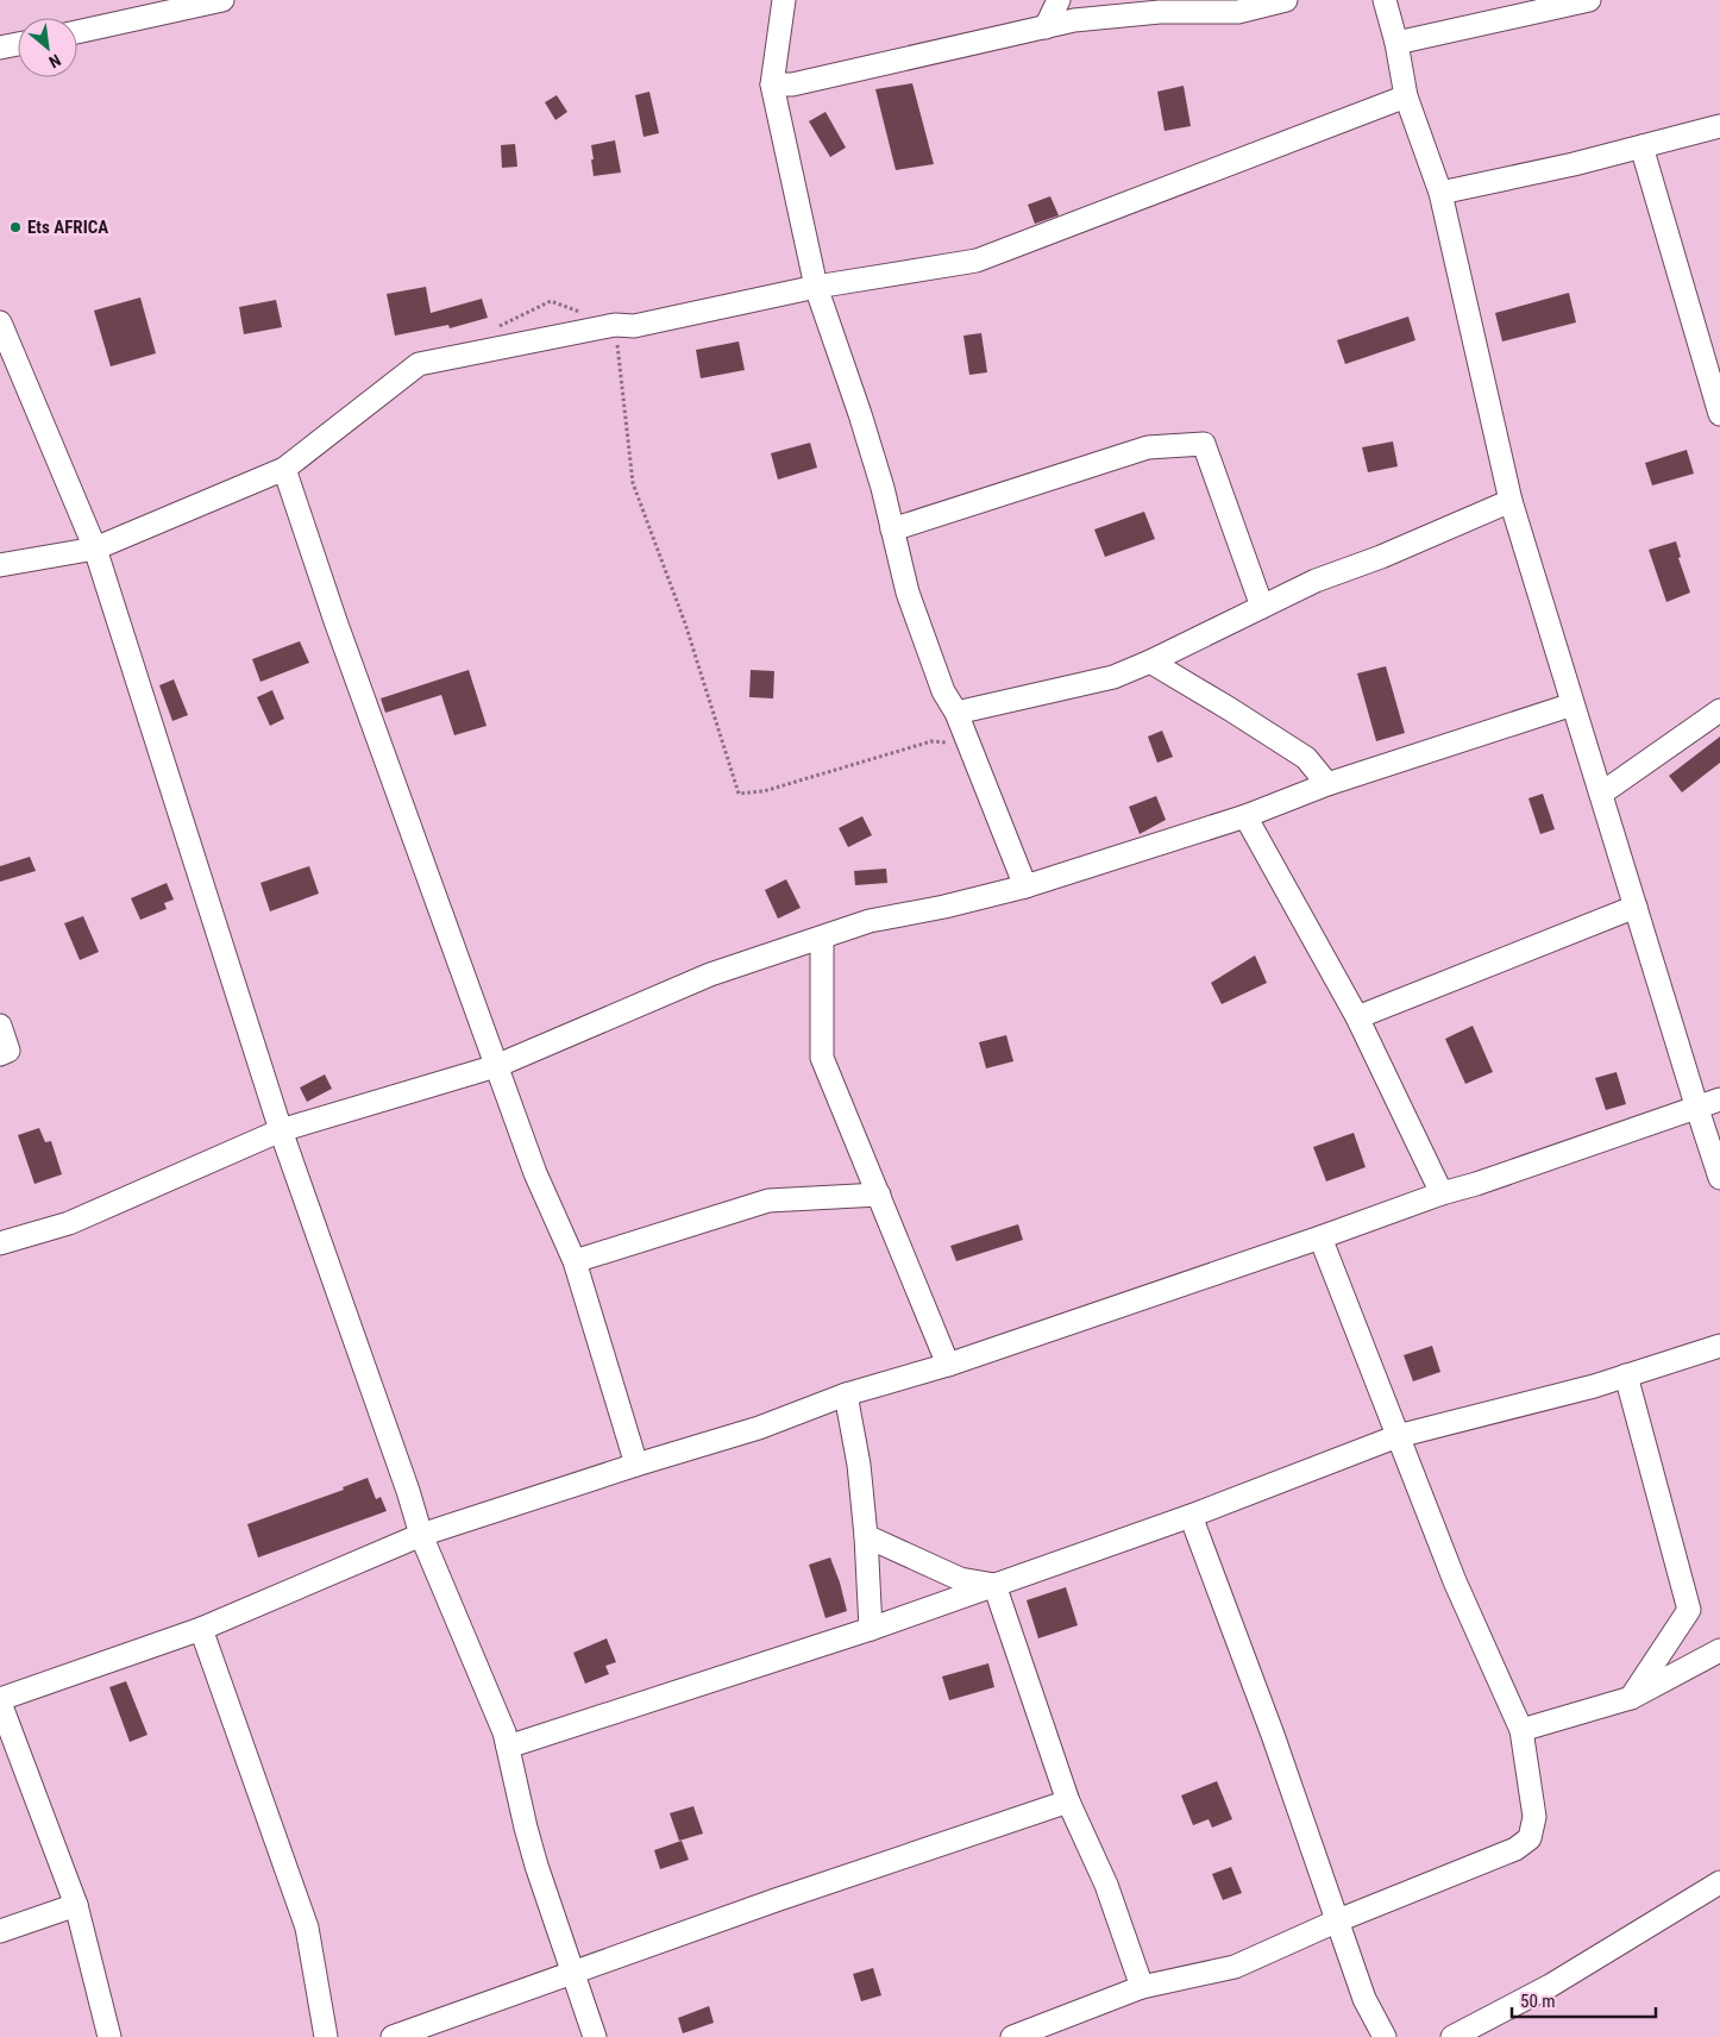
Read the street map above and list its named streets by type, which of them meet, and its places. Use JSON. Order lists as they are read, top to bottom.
{
  "places": ["Ets AFRICA"],
  "scale_bar": "50 m",
  "north": "bottom right"
}
